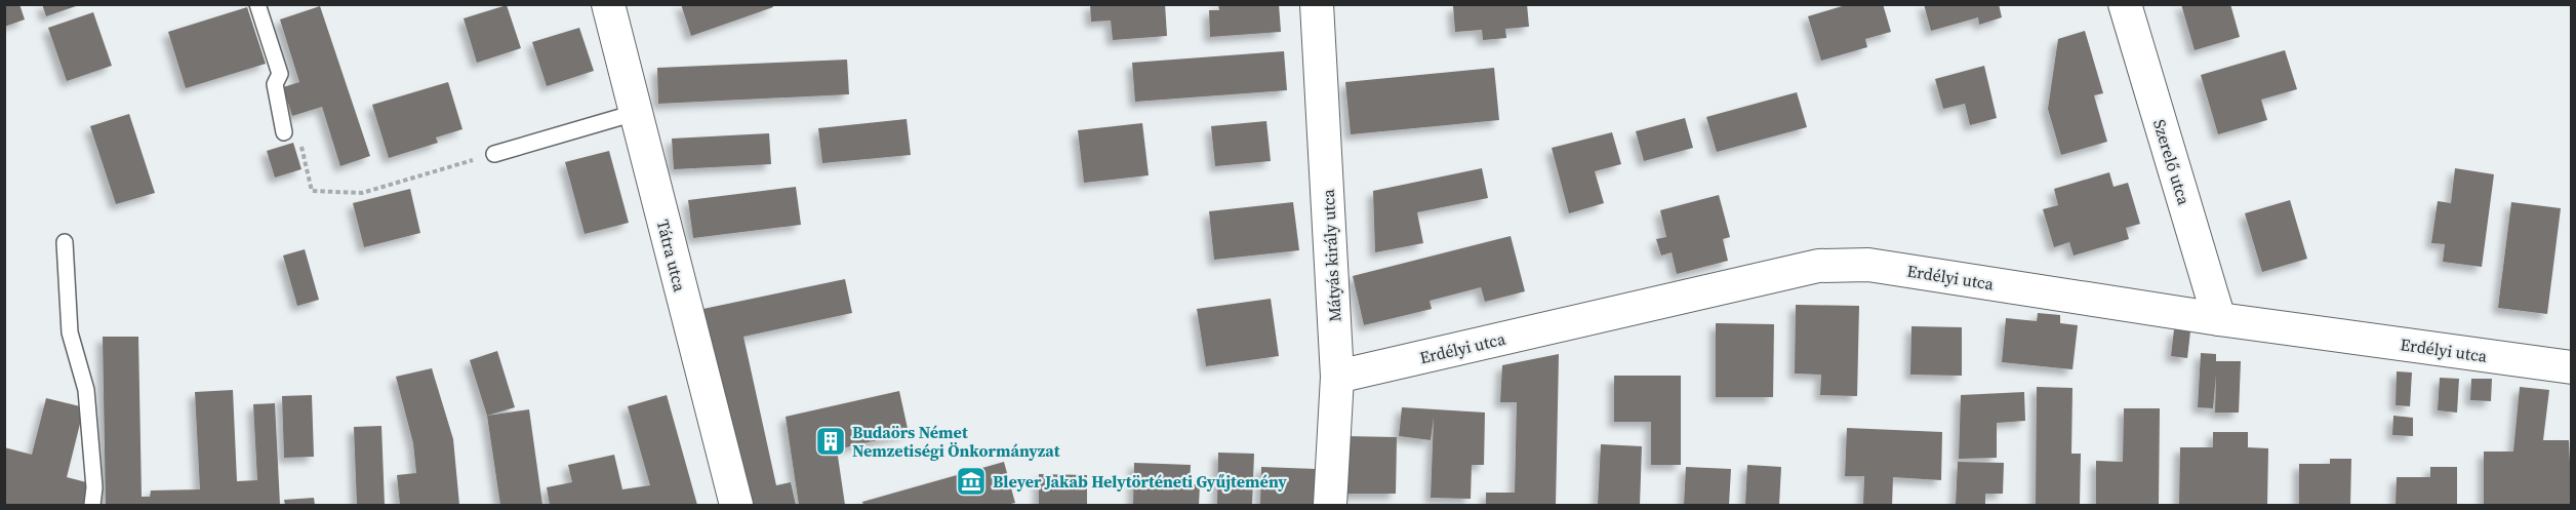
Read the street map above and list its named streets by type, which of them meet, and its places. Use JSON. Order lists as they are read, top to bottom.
{
  "streets": {
    "street": [
      "Szerelő utca",
      "Tátra utca",
      "Mátyás király utca",
      "Erdélyi utca"
    ]
  },
  "crossings": [
    ["Szerelő utca", "Erdélyi utca"],
    ["Mátyás király utca", "Erdélyi utca"]
  ],
  "places": {
    "building": ["Budaörs Német Nemzetiségi Önkormányzat"],
    "museum": ["Bleyer Jakab Helytörténeti Gyűjtemény"]
  }
}
